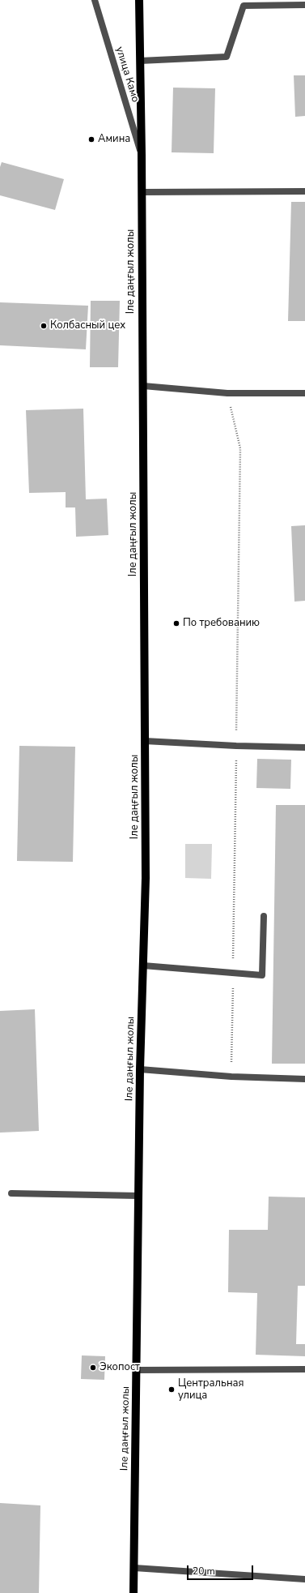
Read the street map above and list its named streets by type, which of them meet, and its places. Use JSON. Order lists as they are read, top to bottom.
{
  "streets": {
    "main road": ["Іле даңғыл жолы"],
    "street": ["улица Камо"]
  },
  "crossings": [
    ["улица Камо", "Іле даңғыл жолы"]
  ],
  "places": [
    "Амина",
    "Колбасный цех",
    "По требованию",
    "Экопост",
    "Центральная улица"
  ],
  "scale_bar": "20 m"
}
